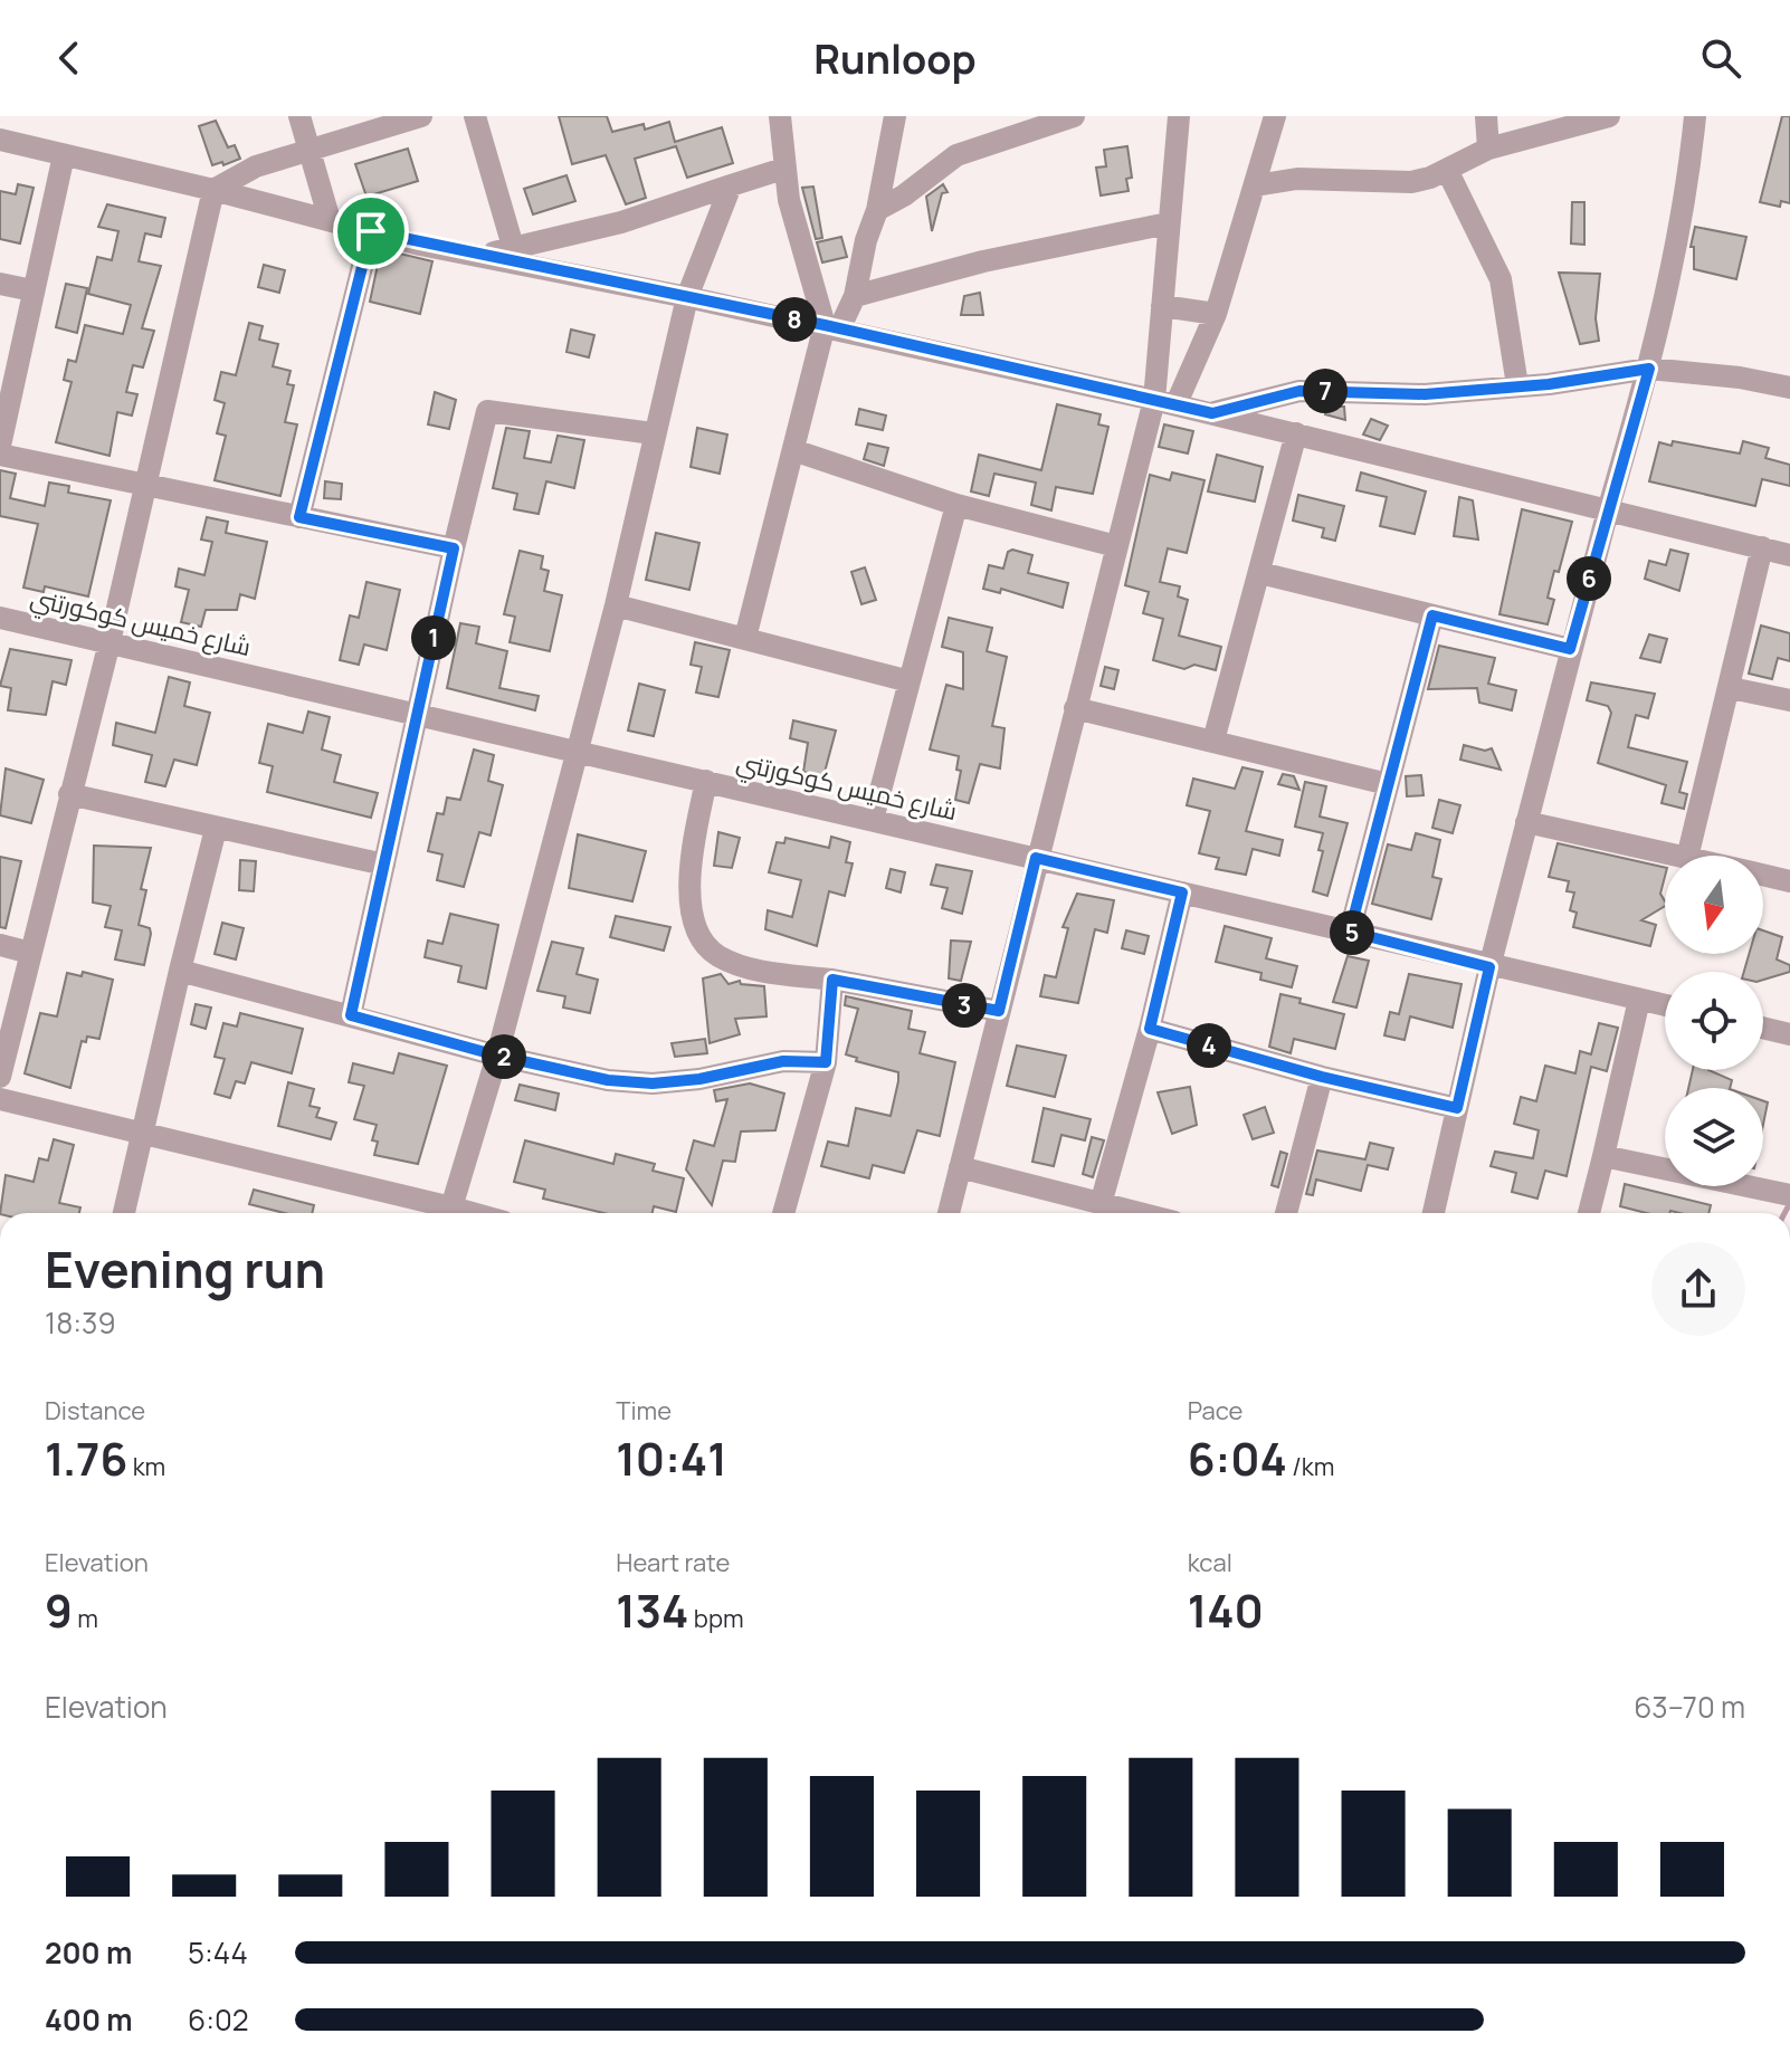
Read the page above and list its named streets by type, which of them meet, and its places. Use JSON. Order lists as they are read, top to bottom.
{
  "streets": {
    "street": ["شارع خميس كوكورتني"]
  },
  "north": "bottom",
  "page": {
    "header": "Runloop",
    "pins": [
      "8",
      "7",
      "6",
      "1",
      "5",
      "3",
      "4",
      "2"
    ],
    "heading": ["Evening run", "18:39"],
    "stats": [
      ["Distance", "1.76 km"],
      ["Time", "10:41"],
      ["Pace", "6:04 /km"],
      ["Elevation", "9 m"],
      ["Heart rate", "134 bpm"],
      ["kcal", "140"]
    ],
    "chart": ["Elevation", "63–70 m"],
    "list": [
      {
        "name": "200 m",
        "note": "5:44"
      },
      {
        "name": "400 m",
        "note": "6:02"
      }
    ]
  }
}
